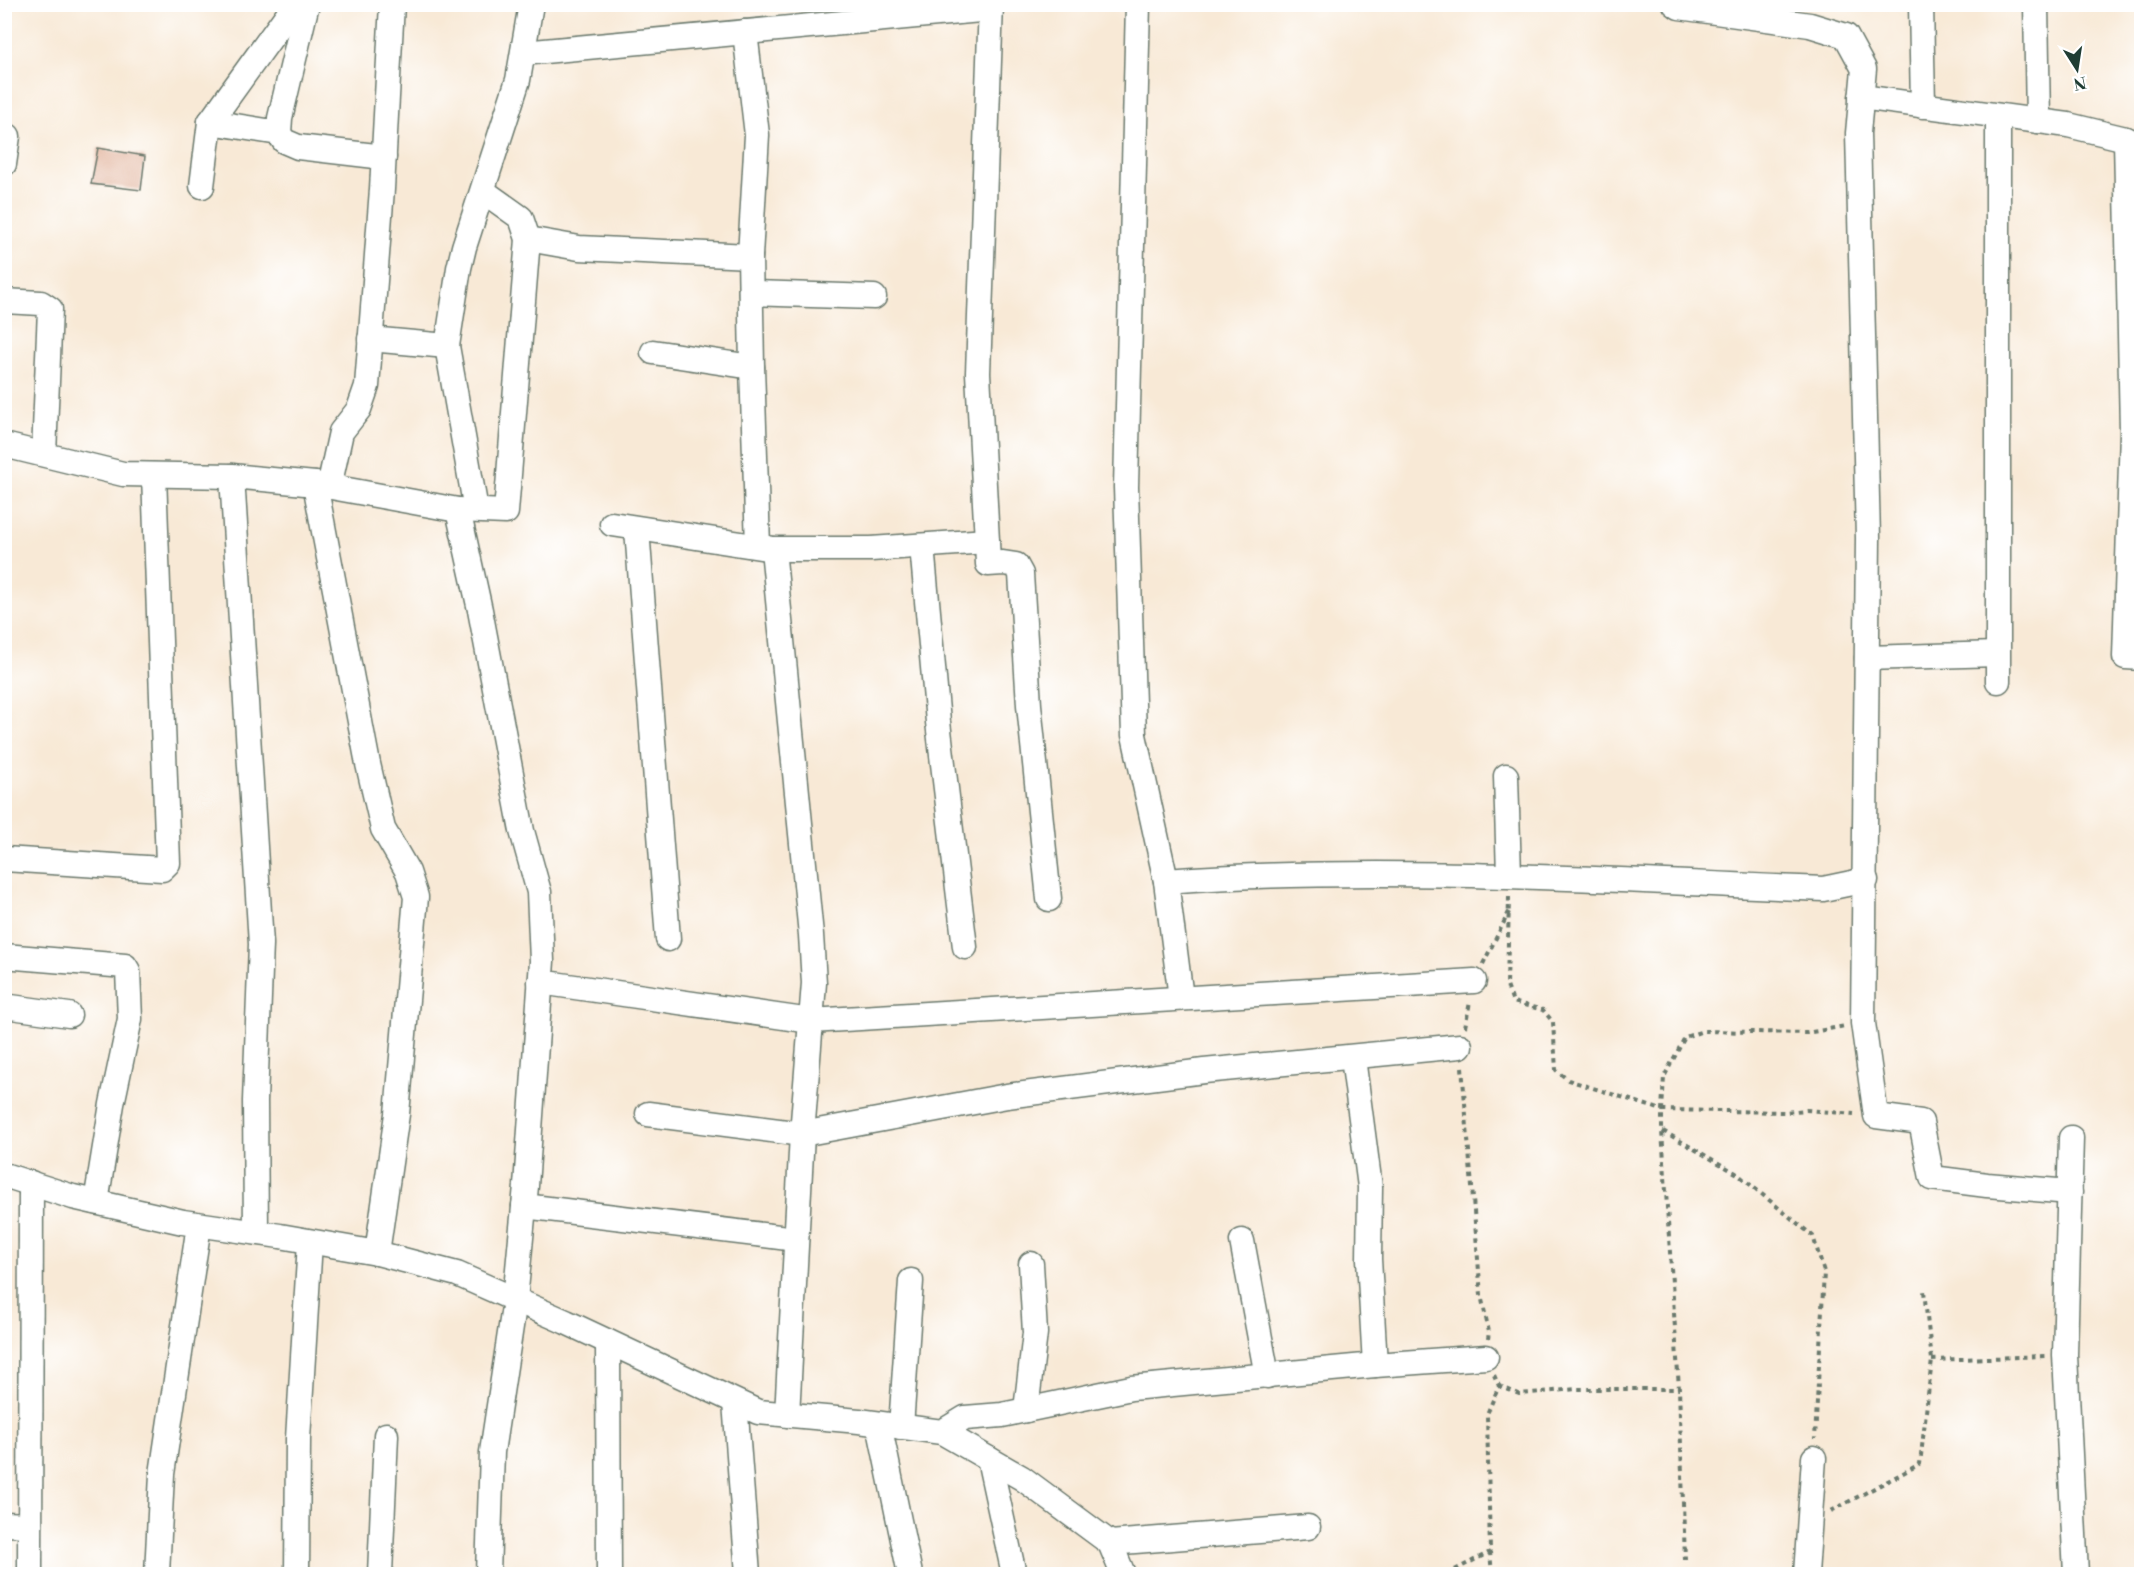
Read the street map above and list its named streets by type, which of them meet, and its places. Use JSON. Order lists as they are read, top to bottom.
{
  "north": "bottom"
}
